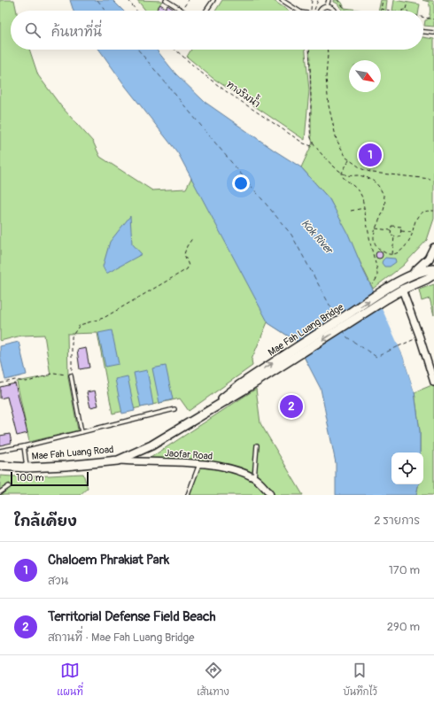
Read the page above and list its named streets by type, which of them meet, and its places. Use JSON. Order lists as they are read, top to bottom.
{
  "streets": {
    "street": ["Mae Fah Luang Bridge", "Mae Fah Luang Road", "Jaofar Road"],
    "path": ["ทางริมน้ำ"]
  },
  "crossings": [
    ["Mae Fah Luang Bridge", "Mae Fah Luang Road"],
    ["Mae Fah Luang Road", "Jaofar Road"]
  ],
  "water": ["Kok River"],
  "scale_bar": "100 m",
  "north": "bottom right",
  "page": {
    "search": "ค้นหาที่นี่",
    "pins": ["1", "2"],
    "scale": "100 m",
    "heading": ["ใกล้เคียง", "2 รายการ"],
    "list": [
      {
        "mark": "1",
        "name": "Chaloem Phrakiat Park",
        "note": "สวน",
        "value": "170 m"
      },
      {
        "mark": "2",
        "name": "Territorial Defense Field Beach",
        "note": "สถานที่ · Mae Fah Luang Bridge",
        "value": "290 m"
      }
    ],
    "nav": ["แผนที่", "เส้นทาง", "บันทึกไว้"]
  }
}
